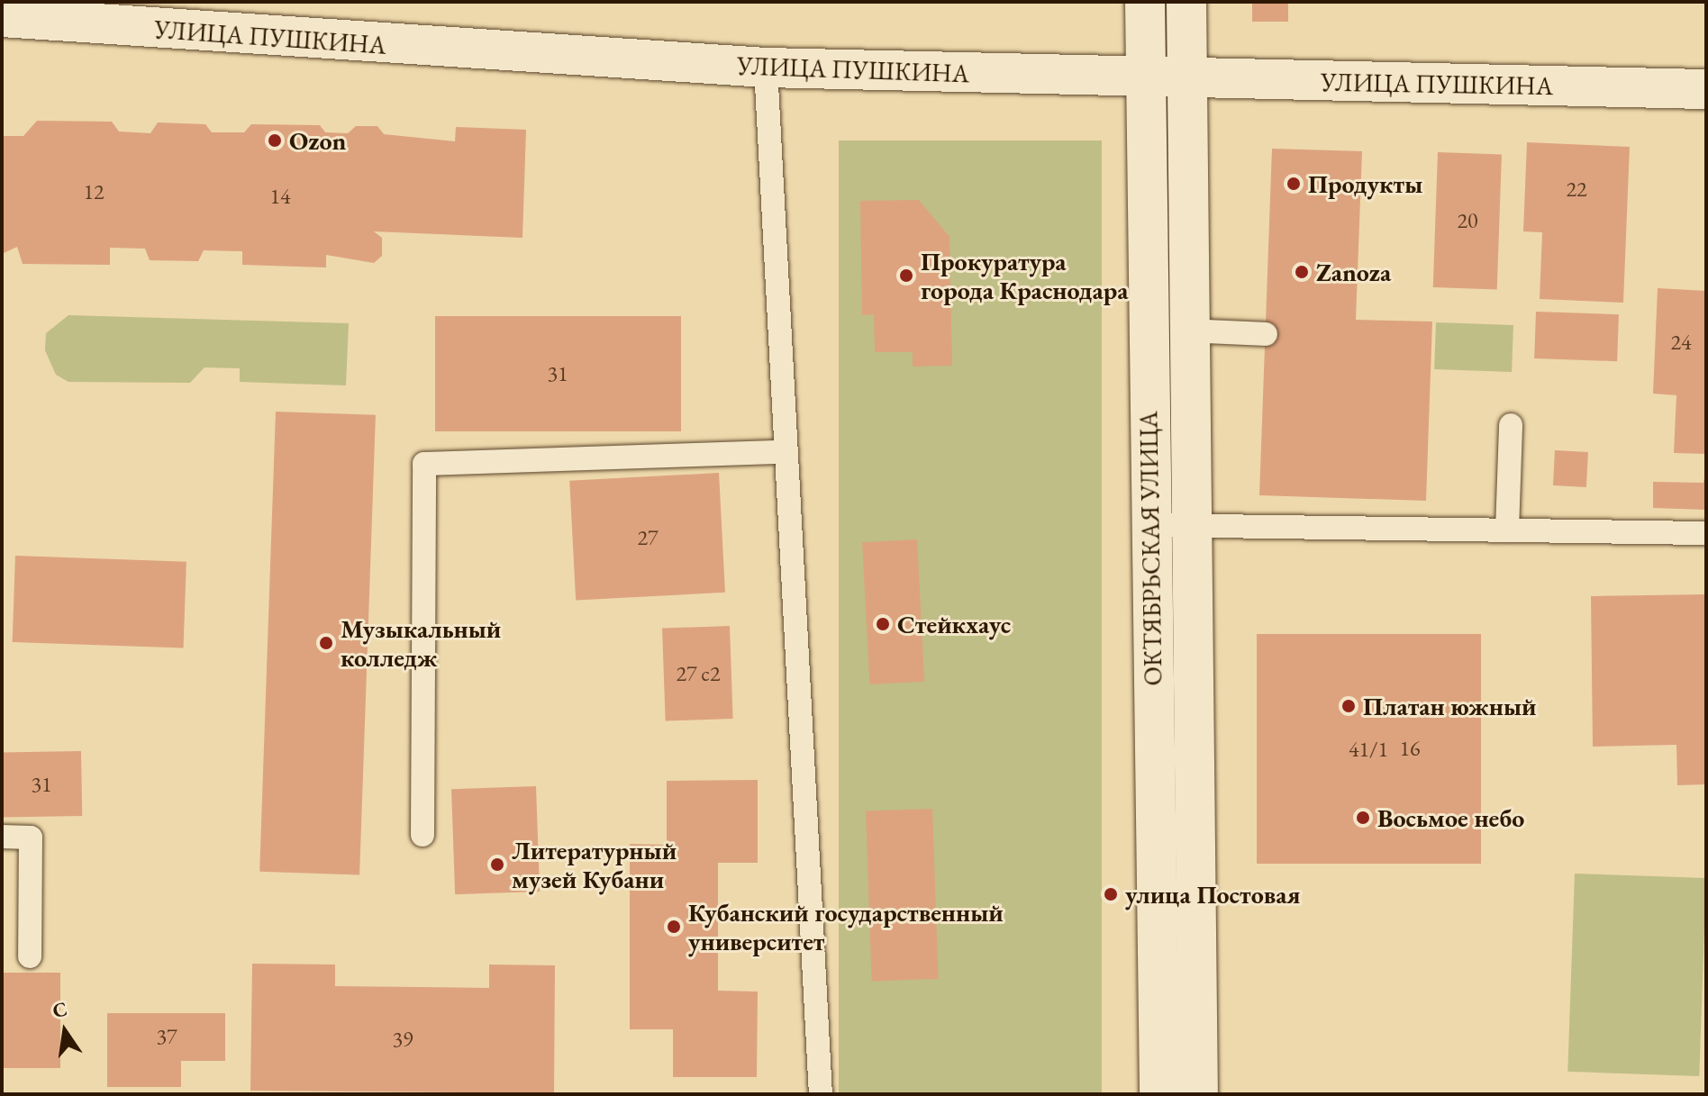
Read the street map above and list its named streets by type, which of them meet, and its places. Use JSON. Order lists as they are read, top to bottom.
{
  "streets": {
    "street": ["УЛИЦА ПУШКИНА", "ОКТЯБРЬСКАЯ УЛИЦА"]
  },
  "crossings": [
    ["УЛИЦА ПУШКИНА", "ОКТЯБРЬСКАЯ УЛИЦА"]
  ],
  "places": [
    "Ozon",
    "Продукты",
    "Zanoza",
    "Прокуратура города Краснодара",
    "Стейкхаус",
    "Музыкальный колледж",
    "Платан южный",
    "Восьмое небо",
    "Литературный музей Кубани",
    "улица Постовая",
    "Кубанский государственный университет"
  ],
  "house_numbers": [
    "22",
    "12",
    "14",
    "20",
    "24",
    "31",
    "27",
    "27 с2",
    "16",
    "41/1",
    "31",
    "37",
    "39"
  ],
  "north": "top"
}
